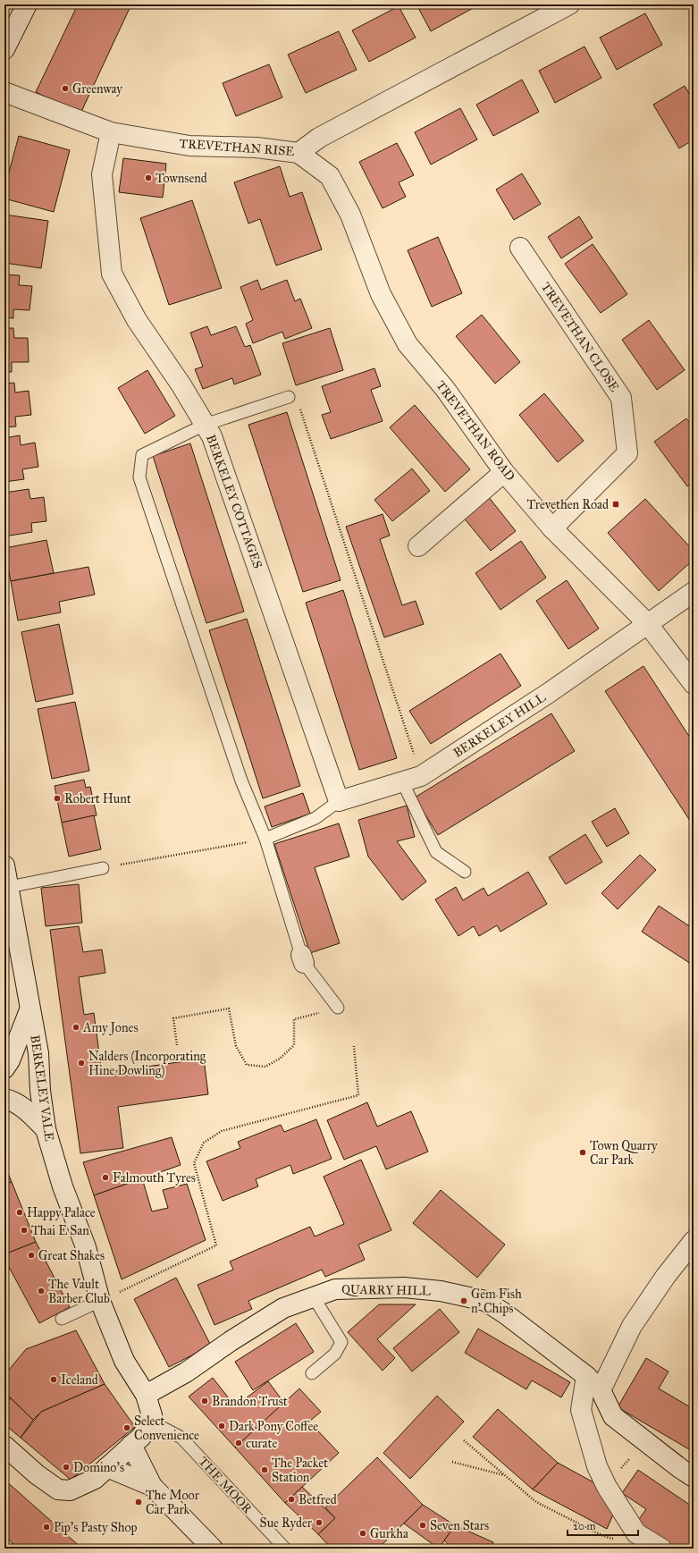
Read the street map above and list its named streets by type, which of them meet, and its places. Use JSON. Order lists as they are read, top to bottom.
{
  "streets": {
    "street": [
      "TREVETHAN RISE",
      "TREVETHAN CLOSE",
      "TREVETHAN ROAD",
      "BERKELEY COTTAGES",
      "BERKELEY HILL",
      "BERKELEY VALE",
      "QUARRY HILL"
    ],
    "lane": ["THE MOOR"]
  },
  "crossings": [
    ["TREVETHAN RISE", "TREVETHAN ROAD"],
    ["TREVETHAN RISE", "BERKELEY COTTAGES"],
    ["TREVETHAN CLOSE", "TREVETHAN ROAD"],
    ["TREVETHAN ROAD", "BERKELEY HILL"],
    ["BERKELEY COTTAGES", "BERKELEY HILL"],
    ["BERKELEY VALE", "QUARRY HILL"],
    ["BERKELEY VALE", "THE MOOR"]
  ],
  "places": {
    "other": [
      "Greenway",
      "Townsend",
      "Robert Hunt",
      "Amy Jones",
      "Nalders (Incorporating Hine Dowling)",
      "Town Quarry Car Park",
      "Falmouth Tyres",
      "Happy Palace",
      "Thai E San",
      "Great Shakes",
      "The Vault Barber Club",
      "Gem Fish n' Chips",
      "Iceland",
      "Brandon Trust",
      "Dark Pony Coffee",
      "Select Convenience",
      "curate",
      "Domino's",
      "The Packet Station",
      "Betfred",
      "The Moor Car Park",
      "Sue Ryder",
      "Seven Stars",
      "Pip's Pasty Shop",
      "Gurkha"
    ],
    "transit": ["Trevethen Road"]
  },
  "scale_bar": "20 m"
}
